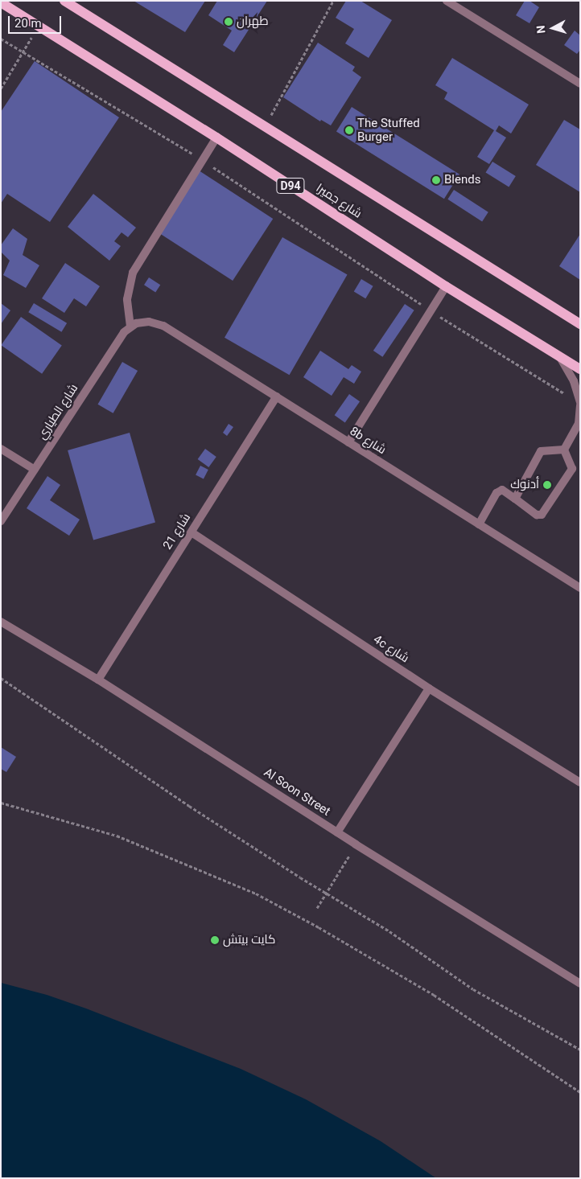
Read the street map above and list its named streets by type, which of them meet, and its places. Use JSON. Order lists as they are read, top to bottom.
{
  "streets": {
    "main road": ["D94", "شارع جميرا"],
    "street": [
      "شارع الطياري",
      "8b شارع",
      "شارع 21",
      "4c شارع",
      "Al Soon Street"
    ]
  },
  "crossings": [
    ["شارع الطياري", "8b شارع"],
    ["8b شارع", "شارع 21"],
    ["شارع 21", "4c شارع"],
    ["شارع 21", "Al Soon Street"]
  ],
  "places": [
    "طهران",
    "The Stuffed Burger",
    "Blends",
    "أدنوك",
    "كايت بيتش"
  ],
  "scale_bar": "20 m",
  "north": "left"
}
